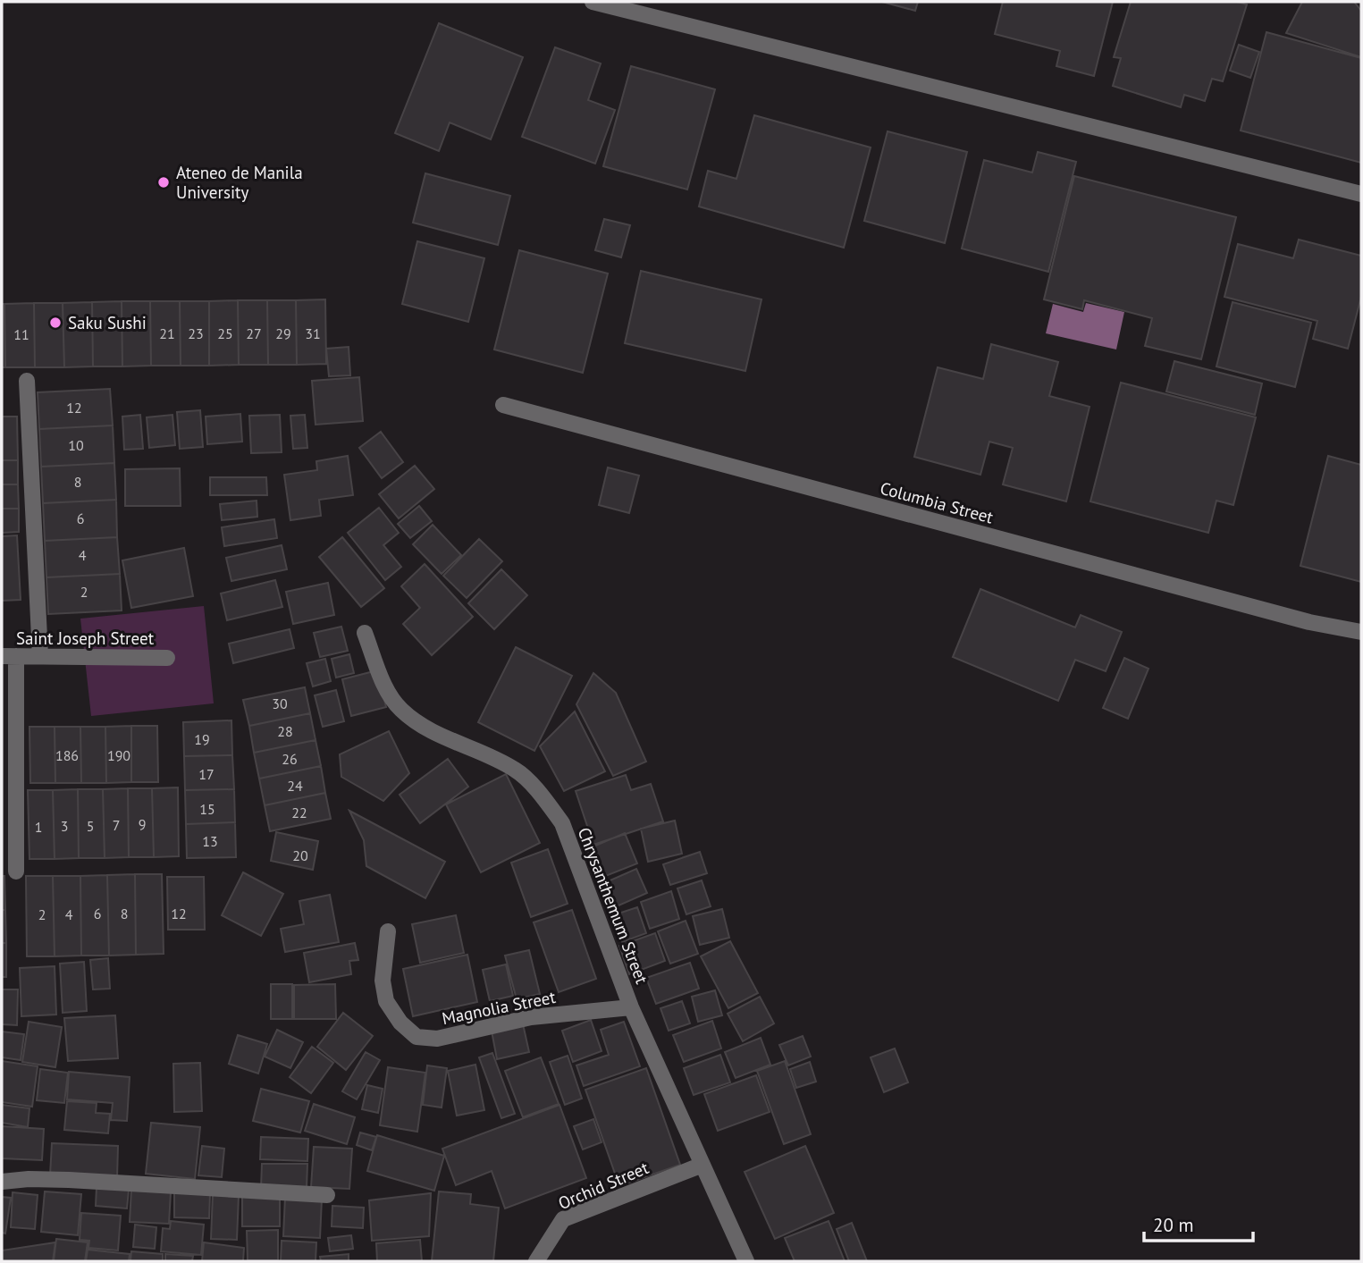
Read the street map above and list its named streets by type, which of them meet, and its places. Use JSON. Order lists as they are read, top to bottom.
{
  "streets": {
    "street": [
      "Columbia Street",
      "Saint Joseph Street",
      "Chrysanthemum Street",
      "Magnolia Street",
      "Orchid Street"
    ]
  },
  "crossings": [
    ["Chrysanthemum Street", "Magnolia Street"],
    ["Chrysanthemum Street", "Orchid Street"]
  ],
  "places": ["Ateneo de Manila University", "Saku Sushi"],
  "house_numbers": [
    "21",
    "23",
    "25",
    "27",
    "29",
    "31",
    "11",
    "12",
    "10",
    "8",
    "6",
    "4",
    "2",
    "30",
    "28",
    "19",
    "186",
    "190",
    "26",
    "17",
    "24",
    "15",
    "22",
    "9",
    "7",
    "3",
    "5",
    "1",
    "13",
    "20",
    "6",
    "8",
    "12",
    "2",
    "4"
  ],
  "scale_bar": "20 m"
}
